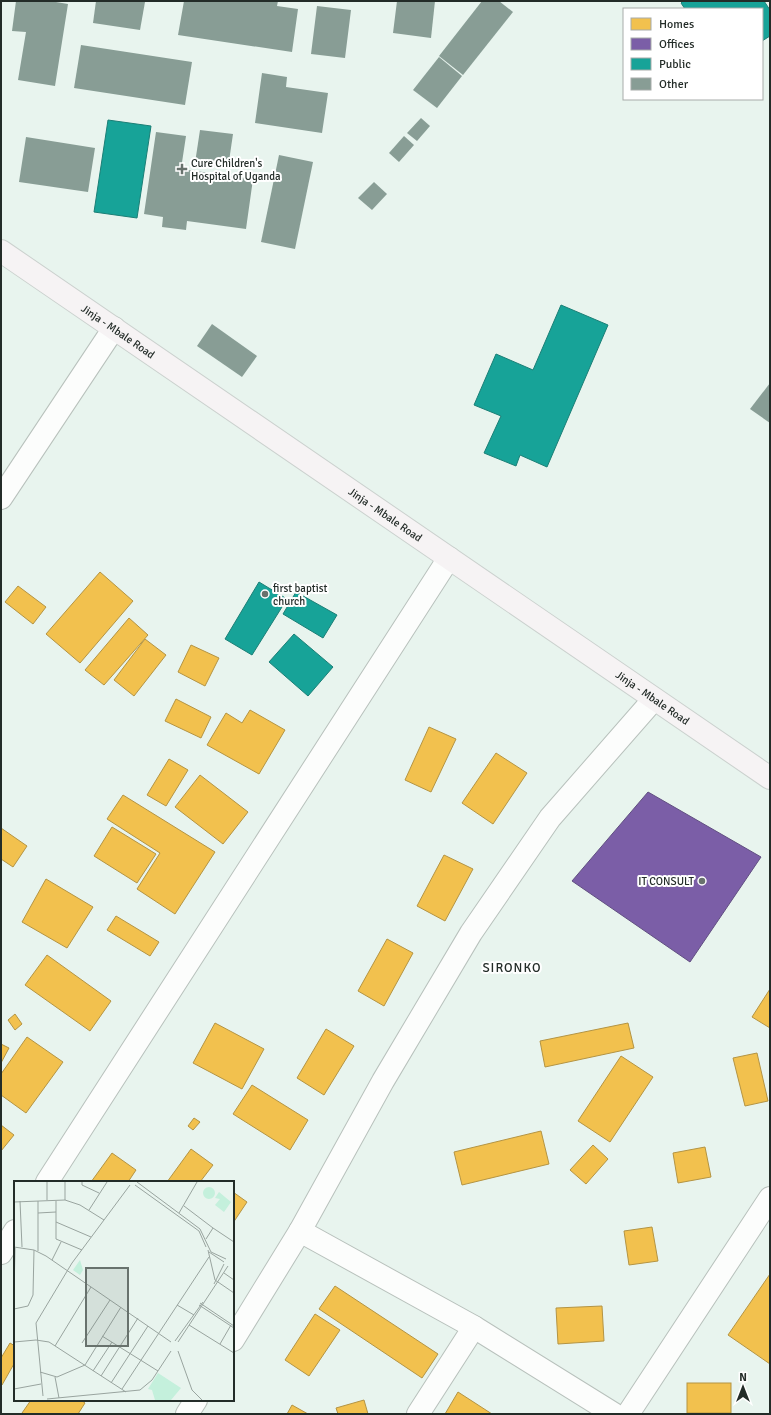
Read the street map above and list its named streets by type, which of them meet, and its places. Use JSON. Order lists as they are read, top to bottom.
{
  "streets": {
    "main road": ["Jinja - Mbale Road"]
  },
  "districts": ["SIRONKO"],
  "places": {
    "health": ["Cure Children's Hospital of Uganda"],
    "other": ["first baptist church", "IT CONSULT"]
  },
  "legend": [
    "Homes",
    "Offices",
    "Public",
    "Other"
  ],
  "north": "top"
}
